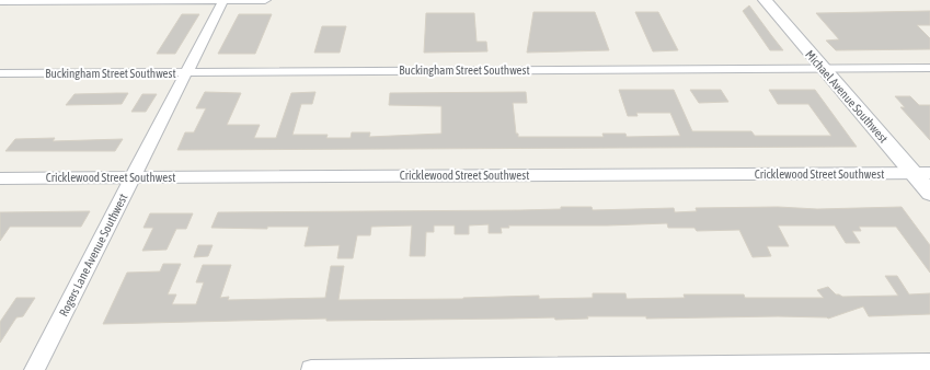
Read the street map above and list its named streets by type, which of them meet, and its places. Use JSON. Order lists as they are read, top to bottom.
{
  "streets": {
    "street": [
      "Buckingham Street Southwest",
      "Michael Avenue Southwest",
      "Cricklewood Street Southwest",
      "Rogers Lane Avenue Southwest"
    ]
  },
  "crossings": [
    ["Buckingham Street Southwest", "Michael Avenue Southwest"],
    ["Buckingham Street Southwest", "Rogers Lane Avenue Southwest"],
    ["Michael Avenue Southwest", "Cricklewood Street Southwest"],
    ["Cricklewood Street Southwest", "Rogers Lane Avenue Southwest"]
  ]
}
